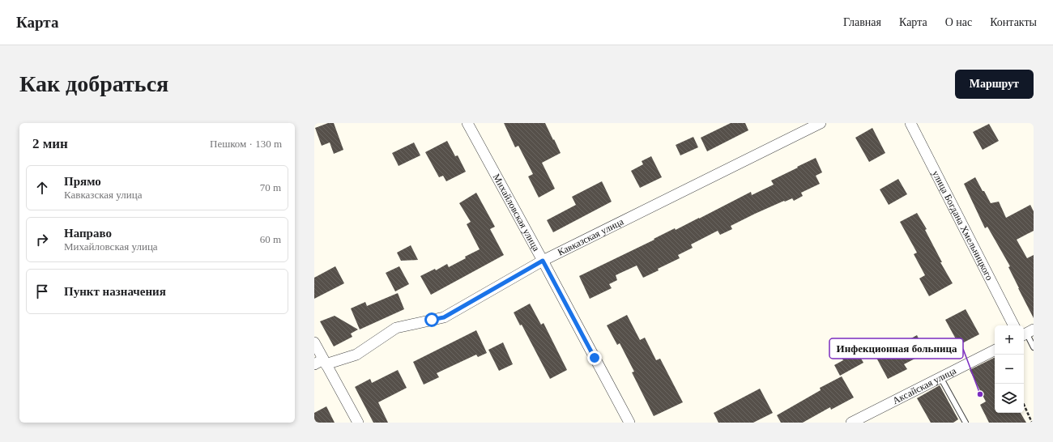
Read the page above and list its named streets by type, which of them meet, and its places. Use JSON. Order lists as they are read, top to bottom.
{
  "streets": {
    "street": [
      "Михайловская улица",
      "улица Богдана Хмельницкого",
      "Кавказская улица",
      "Аксайская улица"
    ]
  },
  "crossings": [
    ["Михайловская улица", "Кавказская улица"]
  ],
  "places": ["Инфекционная больница"],
  "page": {
    "header": "Карта",
    "nav": [
      "Главная",
      "Карта",
      "О нас",
      "Контакты"
    ],
    "buttons": "Маршрут",
    "title": "Как добраться",
    "heading": ["2 мин", "Пешком · 130 m"],
    "list": [
      ["Прямо", "Кавказская улица", "70 m"],
      ["Направо", "Михайловская улица", "60 m"],
      "Пункт назначения"
    ],
    "map_buttons": ["+", "−"]
  }
}
